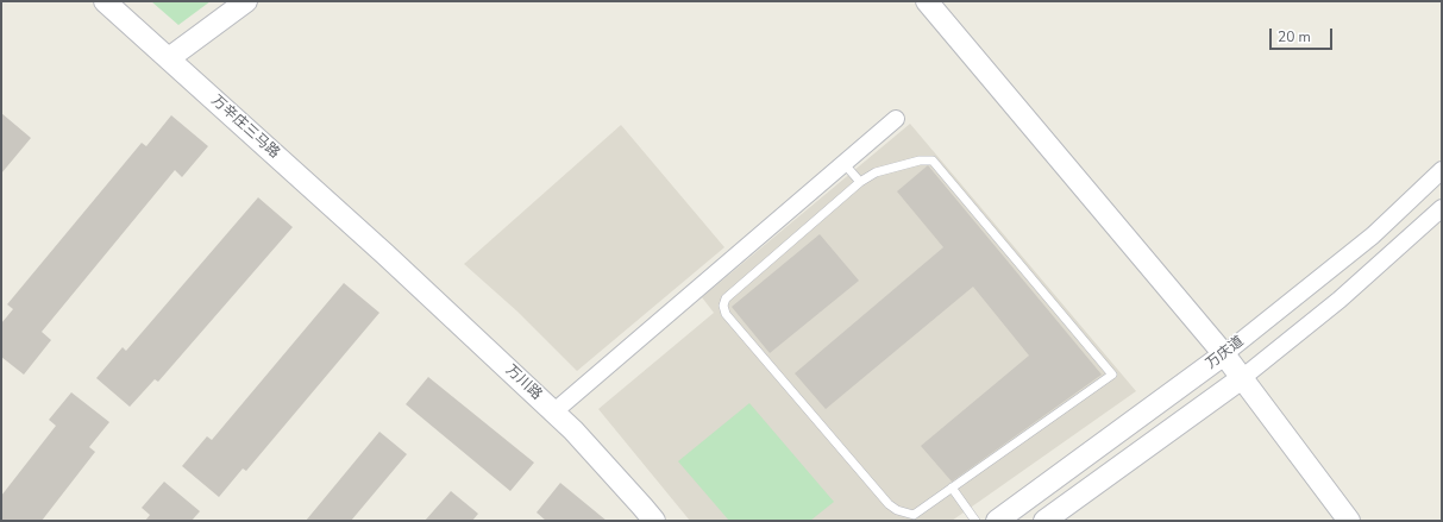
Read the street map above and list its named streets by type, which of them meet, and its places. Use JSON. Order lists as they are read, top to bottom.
{
  "streets": {
    "street": ["万辛庄三马路", "万庆道", "万川路"]
  },
  "crossings": [
    ["万辛庄三马路", "万川路"]
  ],
  "scale_bar": "20 m"
}
